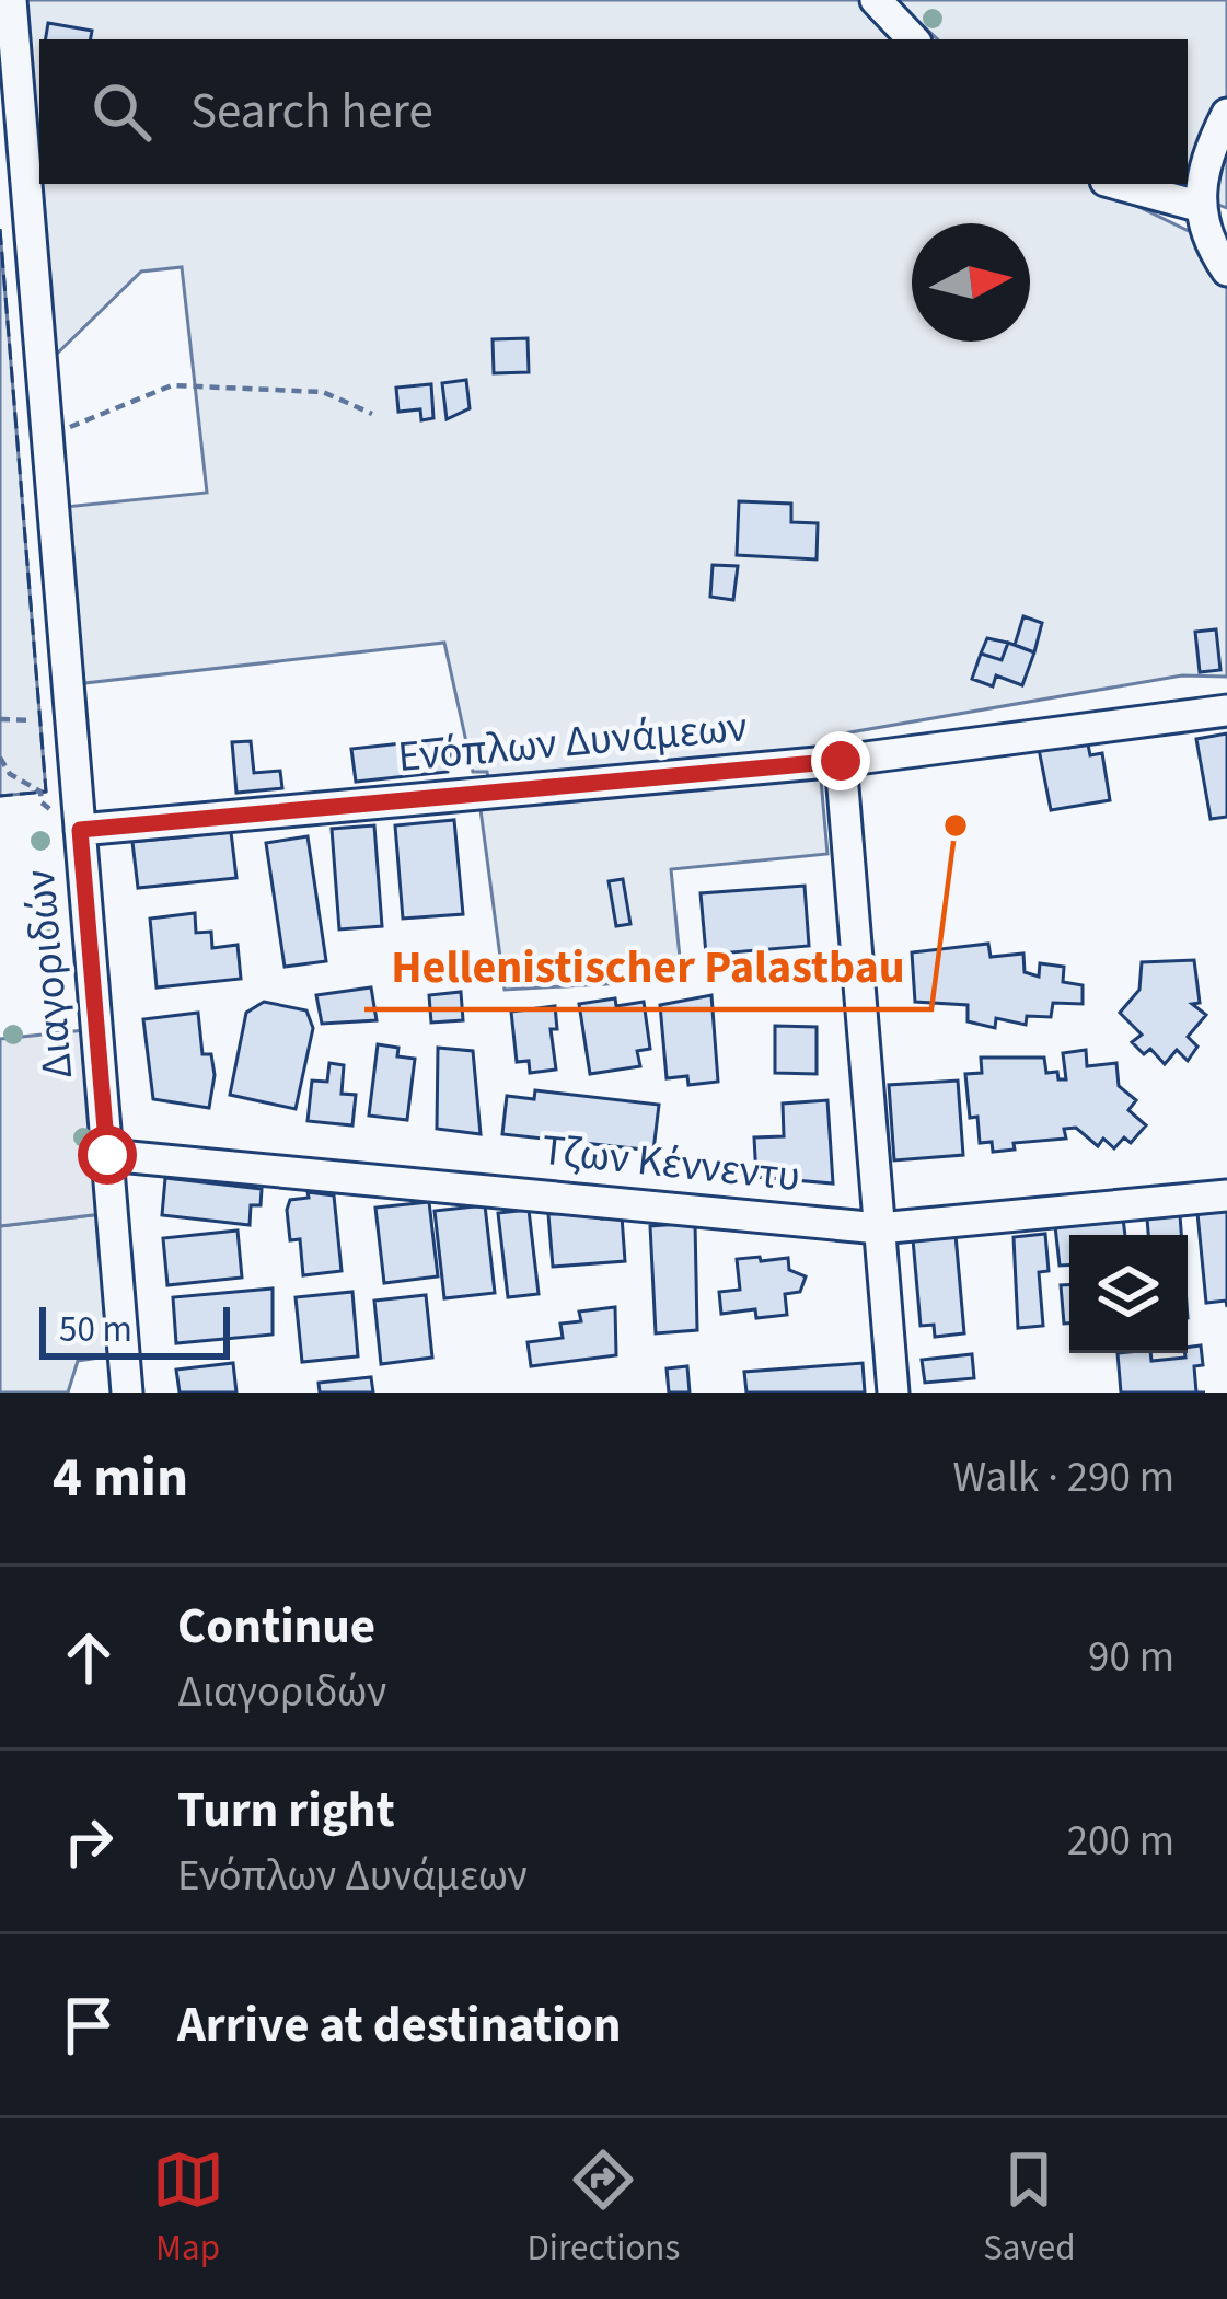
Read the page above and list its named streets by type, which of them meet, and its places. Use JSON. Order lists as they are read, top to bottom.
{
  "streets": {
    "street": ["Ενόπλων Δυνάμεων", "Διαγοριδών", "Τζων Κέννεντυ"]
  },
  "crossings": [
    ["Ενόπλων Δυνάμεων", "Διαγοριδών"],
    ["Διαγοριδών", "Τζων Κέννεντυ"]
  ],
  "places": ["Hellenistischer Palastbau"],
  "scale_bar": "50 m",
  "north": "right",
  "page": {
    "search": "Search here",
    "scale": "50 m",
    "heading": ["4 min", "Walk · 290 m"],
    "list": [
      ["Continue", "Διαγοριδών", "90 m"],
      ["Turn right", "Ενόπλων Δυνάμεων", "200 m"],
      "Arrive at destination"
    ],
    "nav": ["Map", "Directions", "Saved"]
  }
}
